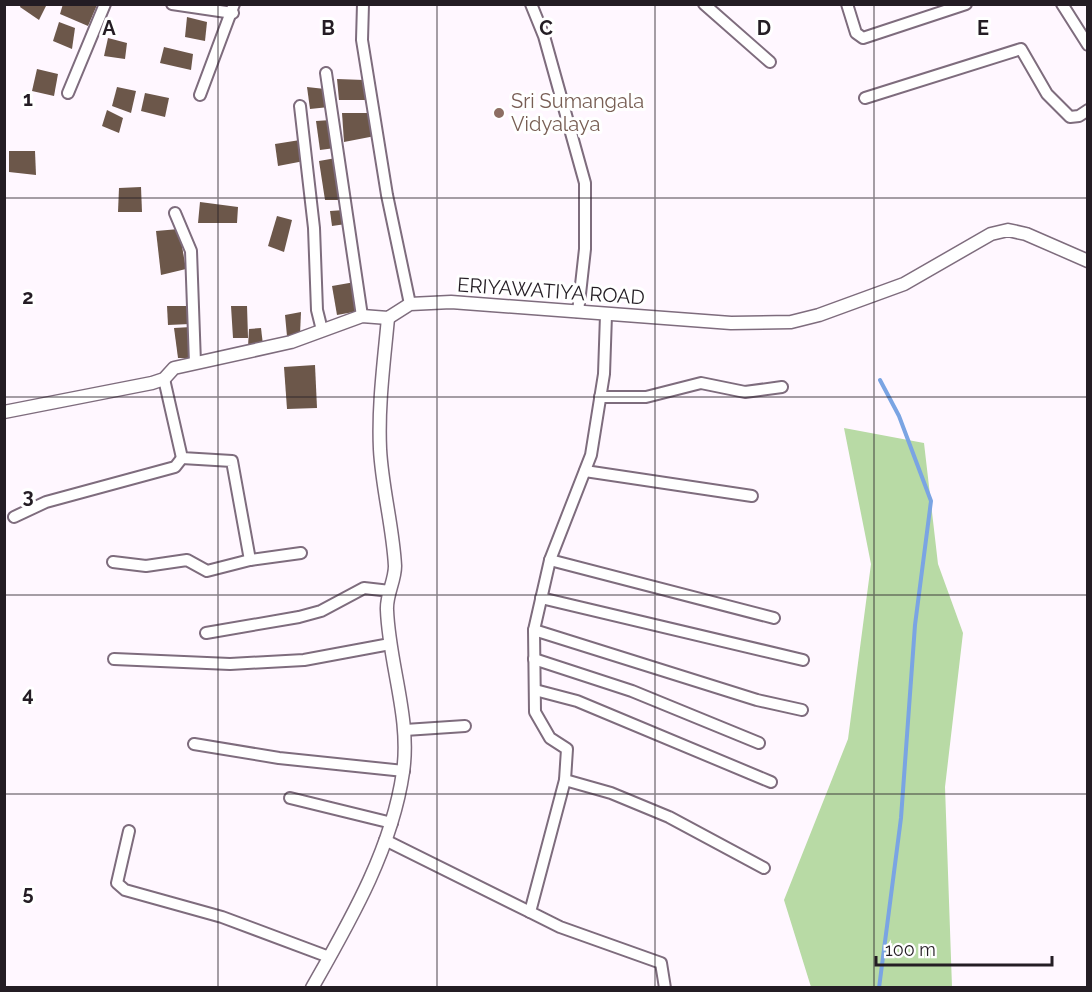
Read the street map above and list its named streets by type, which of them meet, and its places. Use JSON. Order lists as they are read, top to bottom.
{
  "streets": {
    "street": ["ERIYAWATIYA ROAD"]
  },
  "places": ["Sri Sumangala Vidyalaya"],
  "scale_bar": "100 m",
  "grid": {
    "columns": [
      "A",
      "B",
      "C",
      "D",
      "E"
    ],
    "rows": [
      "1",
      "2",
      "3",
      "4",
      "5"
    ]
  }
}
